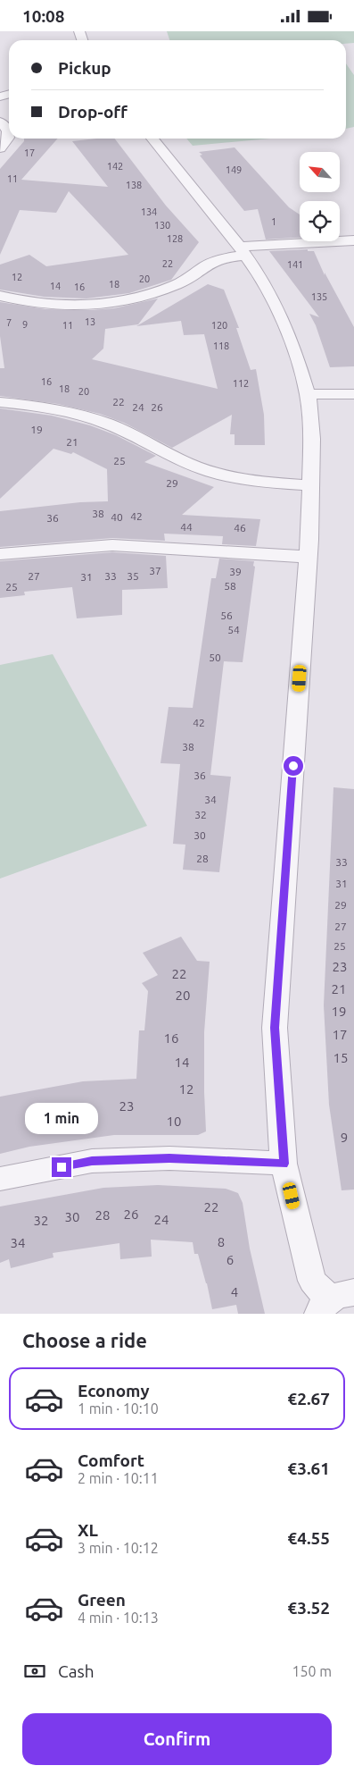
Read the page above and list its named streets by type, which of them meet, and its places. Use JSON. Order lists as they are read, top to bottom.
{
  "house_numbers": [
    "17",
    "142",
    "149",
    "11",
    "138",
    "134",
    "1",
    "130",
    "128",
    "22",
    "141",
    "12",
    "20",
    "18",
    "14",
    "16",
    "135",
    "13",
    "7",
    "9",
    "11",
    "120",
    "118",
    "16",
    "112",
    "18",
    "20",
    "22",
    "24",
    "26",
    "19",
    "21",
    "25",
    "29",
    "38",
    "42",
    "40",
    "36",
    "44",
    "46",
    "37",
    "39",
    "27",
    "33",
    "35",
    "31",
    "58",
    "25",
    "56",
    "54",
    "50",
    "42",
    "38",
    "36",
    "34",
    "32",
    "30",
    "28",
    "33",
    "31",
    "29",
    "27",
    "25",
    "23",
    "22",
    "21",
    "20",
    "19",
    "17",
    "16",
    "15",
    "14",
    "12",
    "23",
    "10",
    "9",
    "22",
    "26",
    "28",
    "30",
    "24",
    "32",
    "8",
    "34",
    "6",
    "4"
  ],
  "north": "top left",
  "page": {
    "status": "10:08",
    "banner": ["Pickup", "Drop-off"],
    "bubble": "1 min",
    "heading": "Choose a ride",
    "list": [
      {
        "name": "Economy",
        "note": "1 min · 10:10",
        "value": "€2.67"
      },
      {
        "name": "Comfort",
        "note": "2 min · 10:11",
        "value": "€3.61"
      },
      {
        "name": "XL",
        "note": "3 min · 10:12",
        "value": "€4.55"
      },
      {
        "name": "Green",
        "note": "4 min · 10:13",
        "value": "€3.52"
      }
    ],
    "pay": ["Cash", "150 m"],
    "buttons": "Confirm"
  }
}
